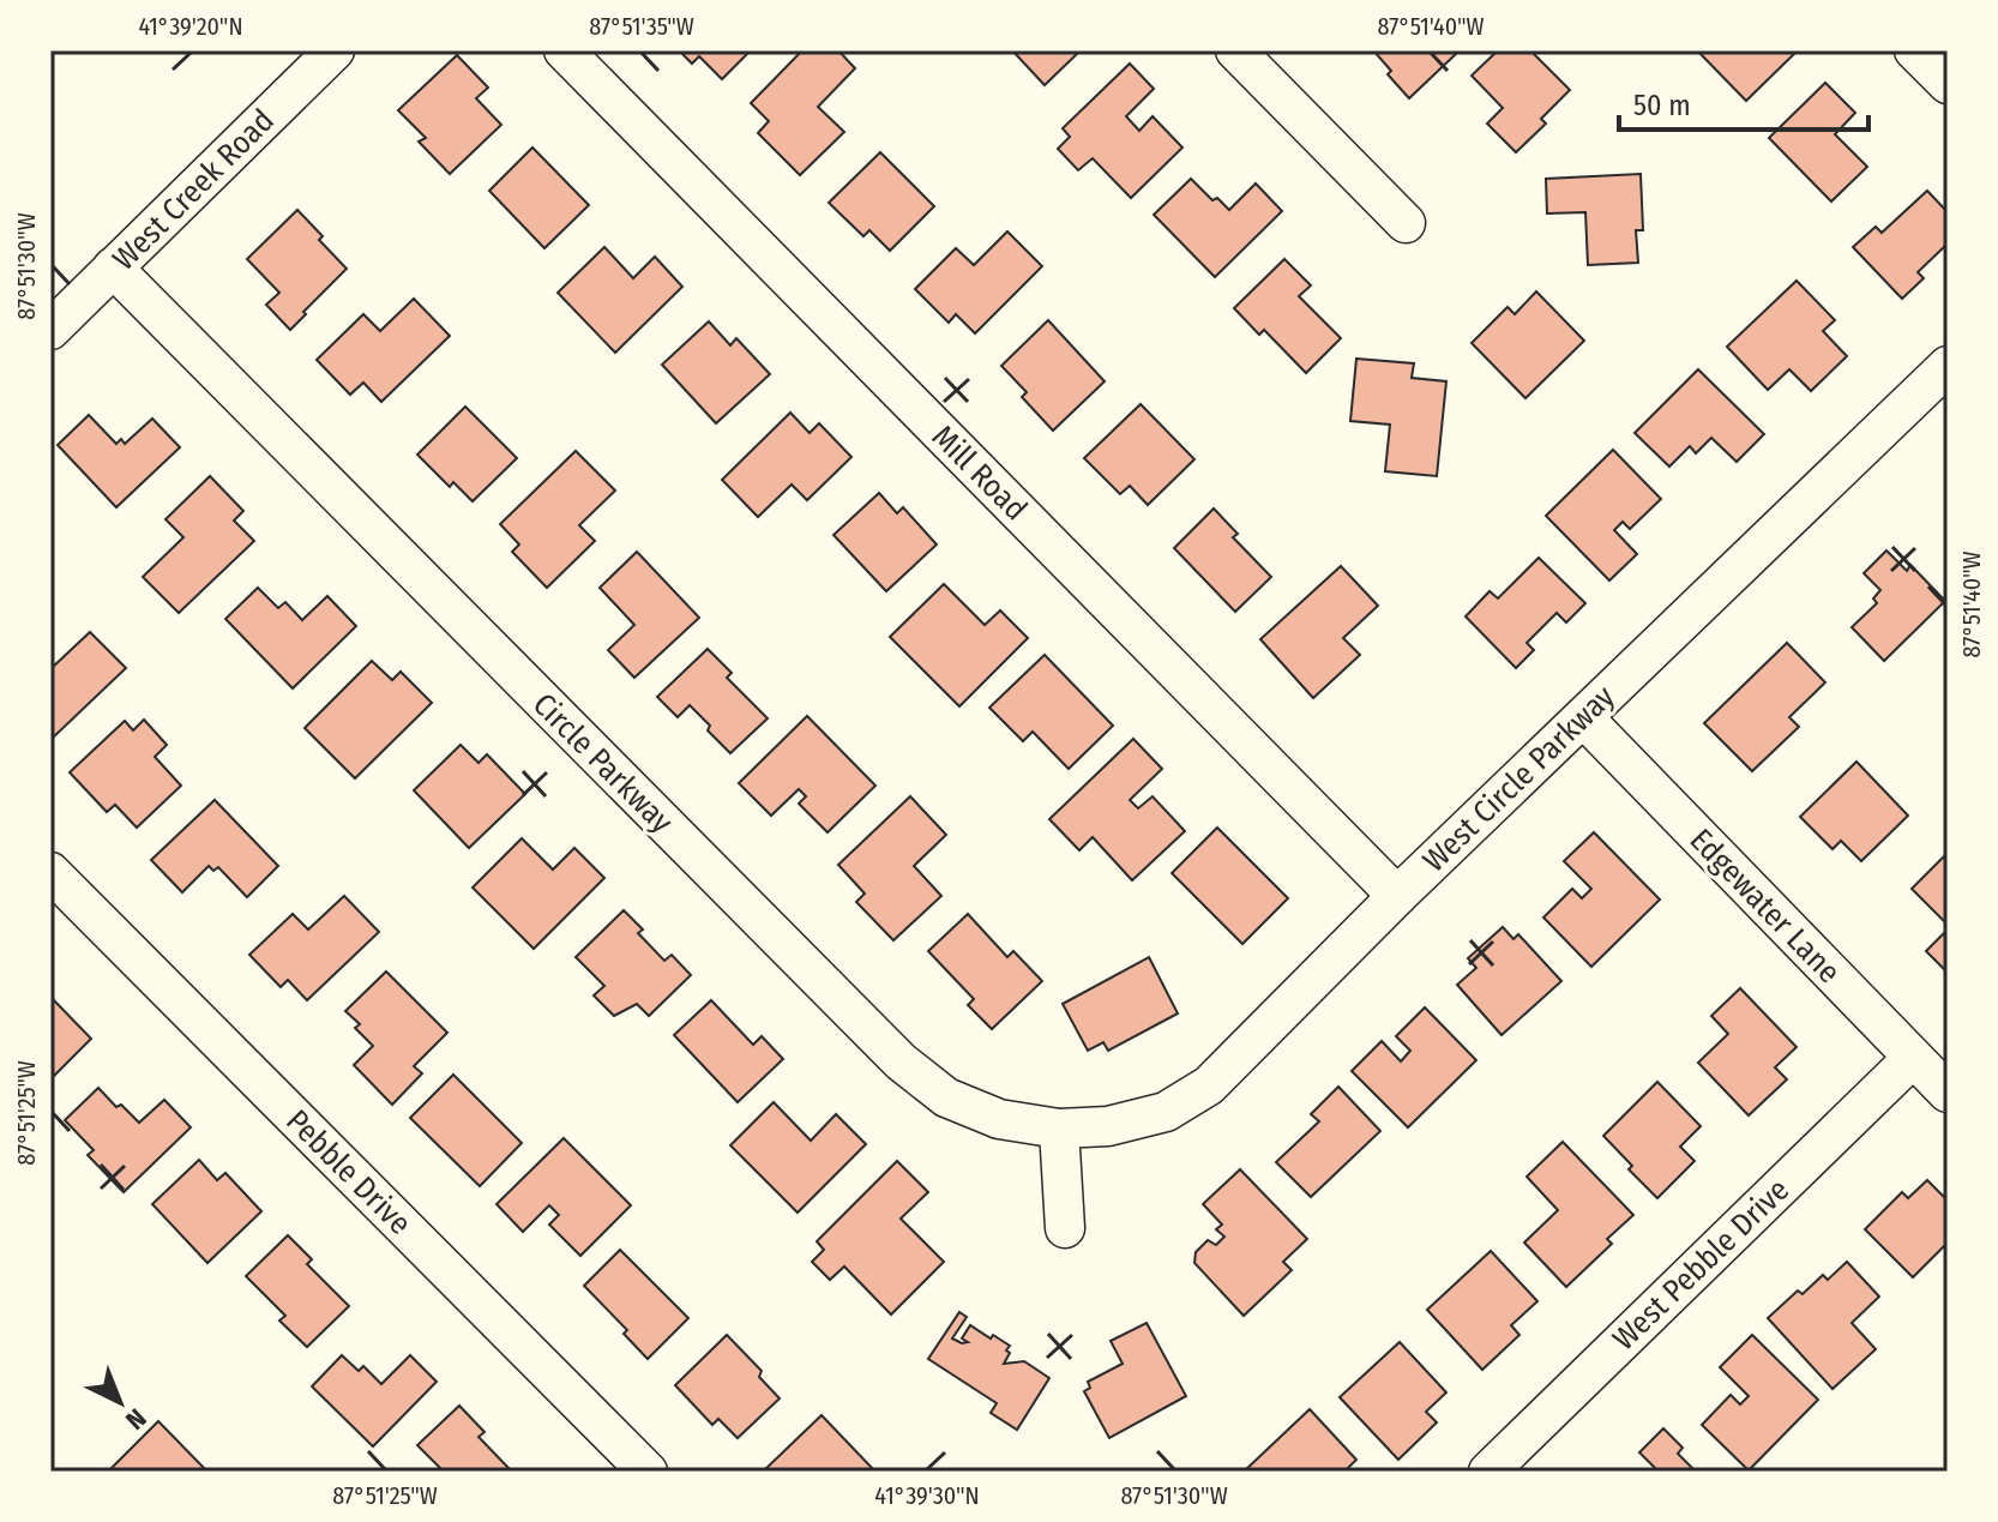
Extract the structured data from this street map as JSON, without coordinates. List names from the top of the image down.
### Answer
{
  "streets": {
    "street": [
      "West Creek Road",
      "Mill Road",
      "Circle Parkway",
      "West Circle Parkway",
      "Edgewater Lane",
      "Pebble Drive",
      "West Pebble Drive"
    ]
  },
  "crossings": [
    ["West Creek Road", "Circle Parkway"],
    ["Mill Road", "West Circle Parkway"],
    ["Circle Parkway", "West Circle Parkway"],
    ["West Circle Parkway", "Edgewater Lane"],
    ["Edgewater Lane", "West Pebble Drive"]
  ],
  "scale_bar": "50 m",
  "north": "bottom right",
  "coordinates": [
    "41°39'20\"N",
    "87°51'35\"W",
    "87°51'40\"W",
    "87°51'30\"W",
    "87°51'25\"W",
    "41°39'30\"N"
  ]
}
